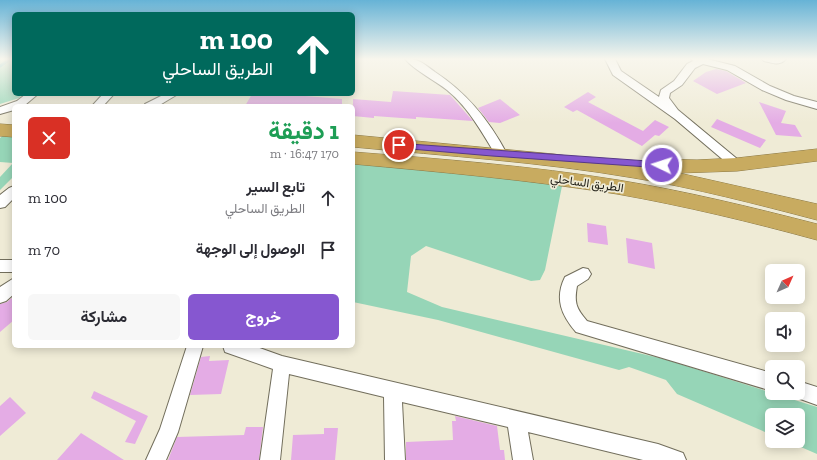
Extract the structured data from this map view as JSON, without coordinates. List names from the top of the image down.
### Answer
{
  "streets": {
    "highway": ["الطريق الساحلي"]
  },
  "north": "top right",
  "page": {
    "turn": ["100 m", "الطريق الساحلي"],
    "heading": ["1 دقيقة", "170 m · 16:47"],
    "list": [
      {
        "name": "تابع السير",
        "note": "الطريق الساحلي",
        "value": "100 m"
      },
      {
        "name": "الوصول إلى الوجهة",
        "value": "70 m"
      }
    ],
    "buttons": ["خروج", "مشاركة"]
  }
}
